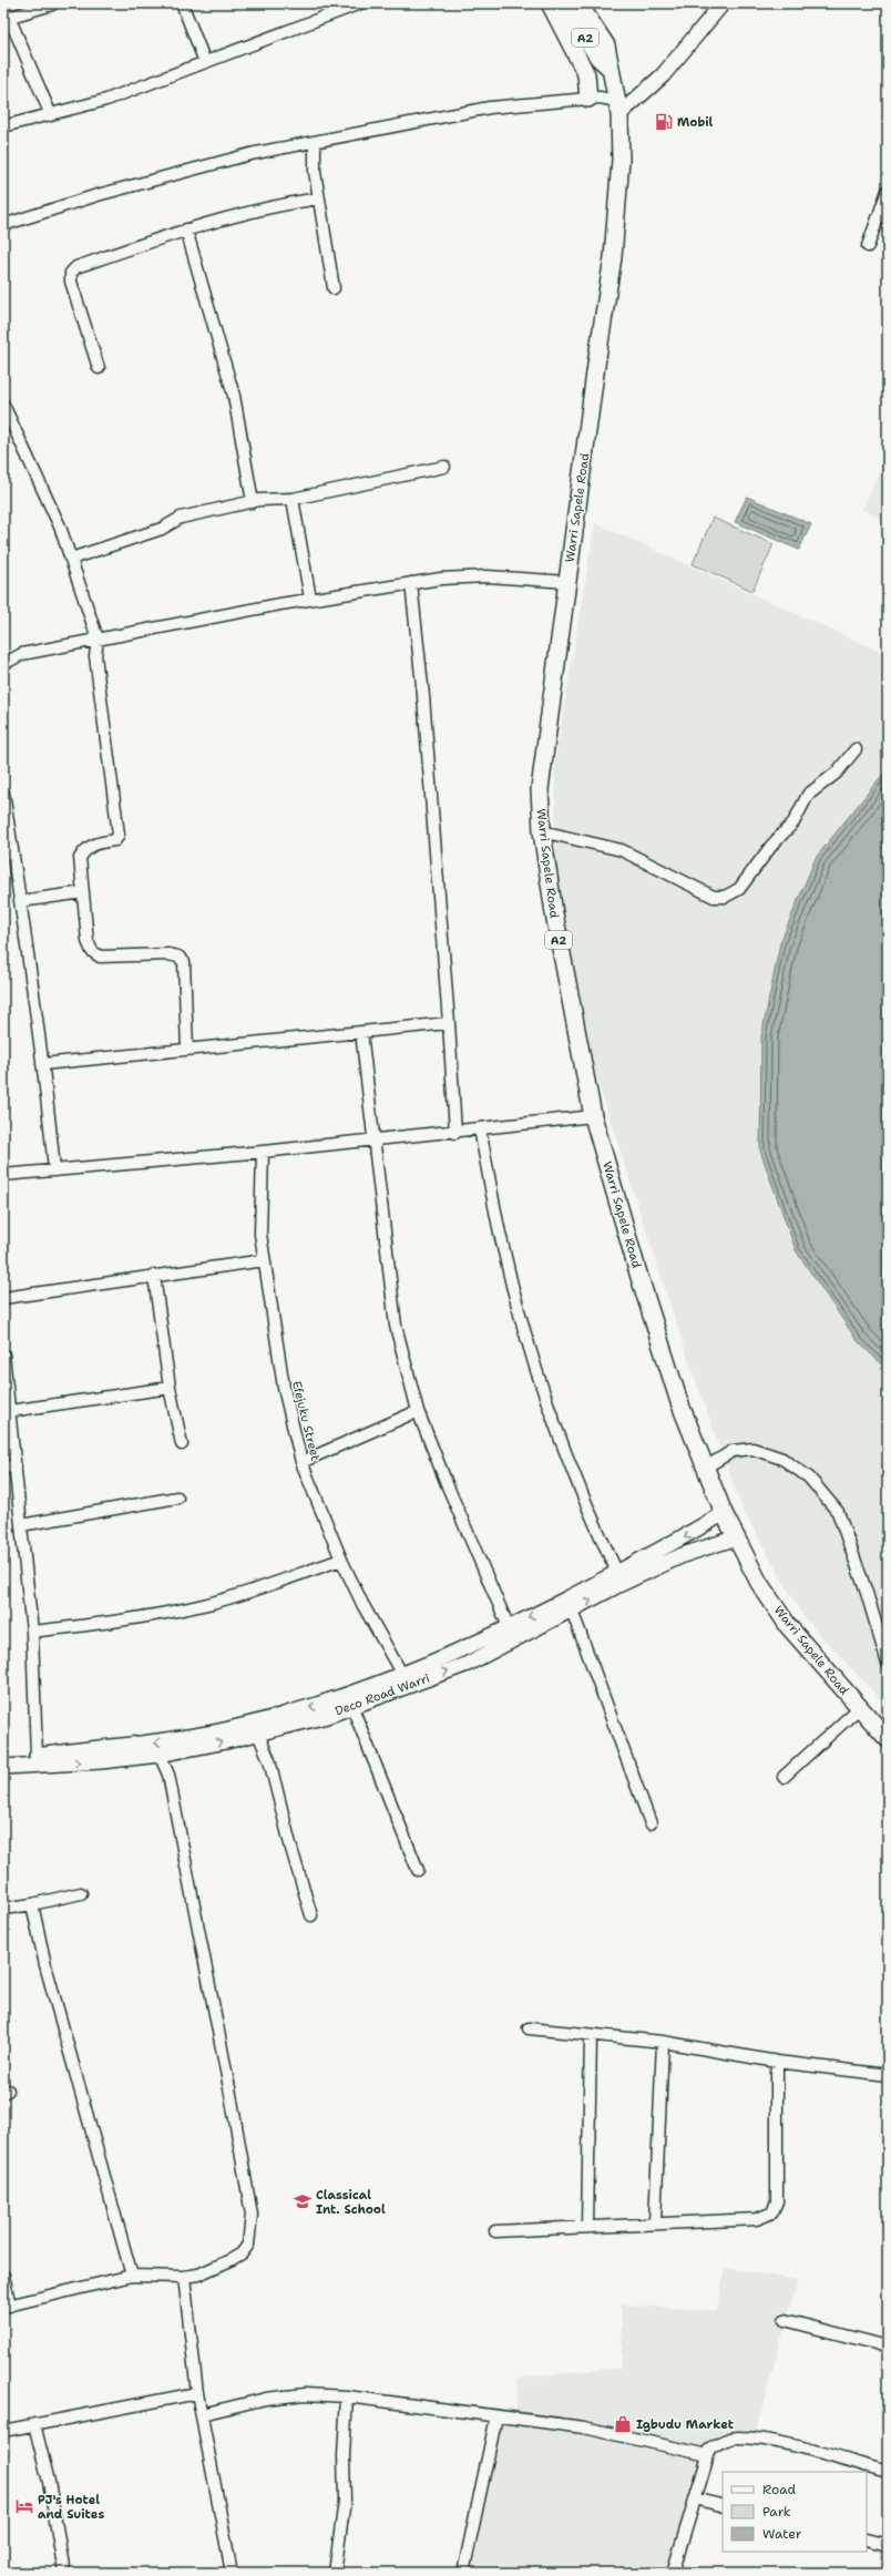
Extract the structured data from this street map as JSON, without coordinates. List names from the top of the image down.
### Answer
{
  "streets": {
    "highway": ["A2", "Warri Sapele Road"],
    "main road": ["Deco Road Warri"],
    "street": ["Efejuku Street"]
  },
  "crossings": [
    ["A2", "Warri Sapele Road"],
    ["Warri Sapele Road", "Deco Road Warri"],
    ["Efejuku Street", "Deco Road Warri"]
  ],
  "places": {
    "fuel station": ["Mobil"],
    "school or university": ["Classical Int. School"],
    "shop": ["Igbudu Market"],
    "hotel": ["PJ's Hotel and Suites"]
  },
  "legend": ["Road", "Park", "Water"]
}
